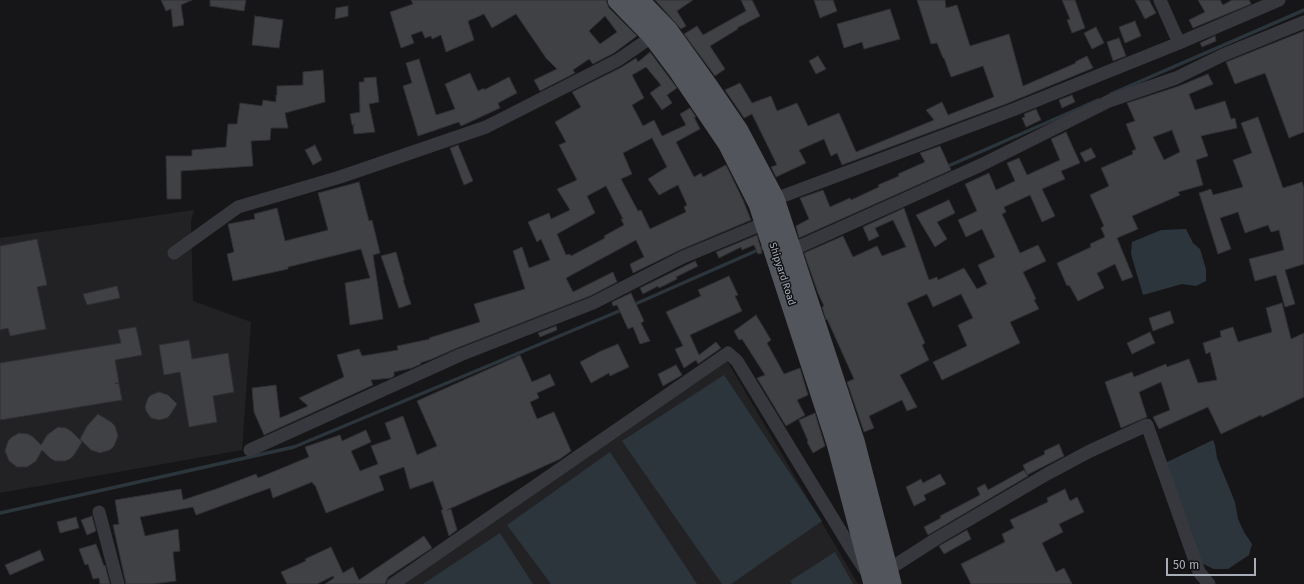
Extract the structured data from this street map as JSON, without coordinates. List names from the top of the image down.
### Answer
{
  "streets": {
    "main road": ["Shipyard Road"]
  },
  "scale_bar": "50 m"
}
